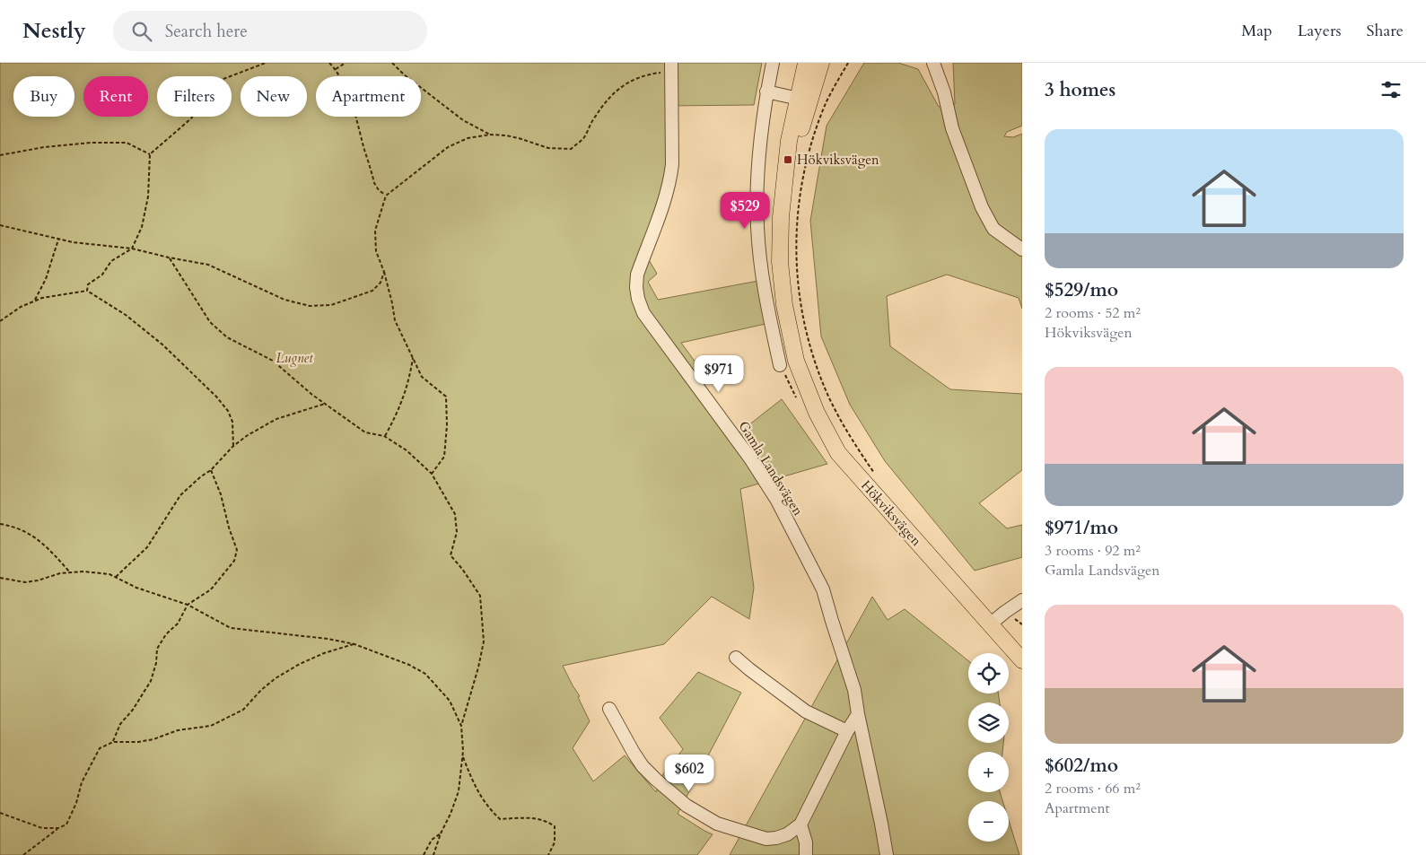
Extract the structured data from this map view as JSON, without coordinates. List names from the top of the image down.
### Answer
{
  "streets": {
    "main road": ["Hökviksvägen"],
    "street": ["Gamla Landsvägen"]
  },
  "parks": ["Lugnet"],
  "places": {
    "transit": ["Hökviksvägen"]
  },
  "page": {
    "header": "Nestly",
    "search": "Search here",
    "nav": ["Map", "Layers", "Share"],
    "heading": "3 homes",
    "chip": [
      "Buy",
      "Rent",
      "Filters",
      "New",
      "Apartment"
    ],
    "list": [
      {
        "name": "$529/mo",
        "note": "2 rooms · 52 m² · Hökviksvägen"
      },
      {
        "name": "$971/mo",
        "note": "3 rooms · 92 m² · Gamla Landsvägen"
      },
      {
        "name": "$602/mo",
        "note": "2 rooms · 66 m² · Apartment"
      }
    ],
    "price": ["$529", "$971", "$602"],
    "map_buttons": ["+", "−"]
  }
}
